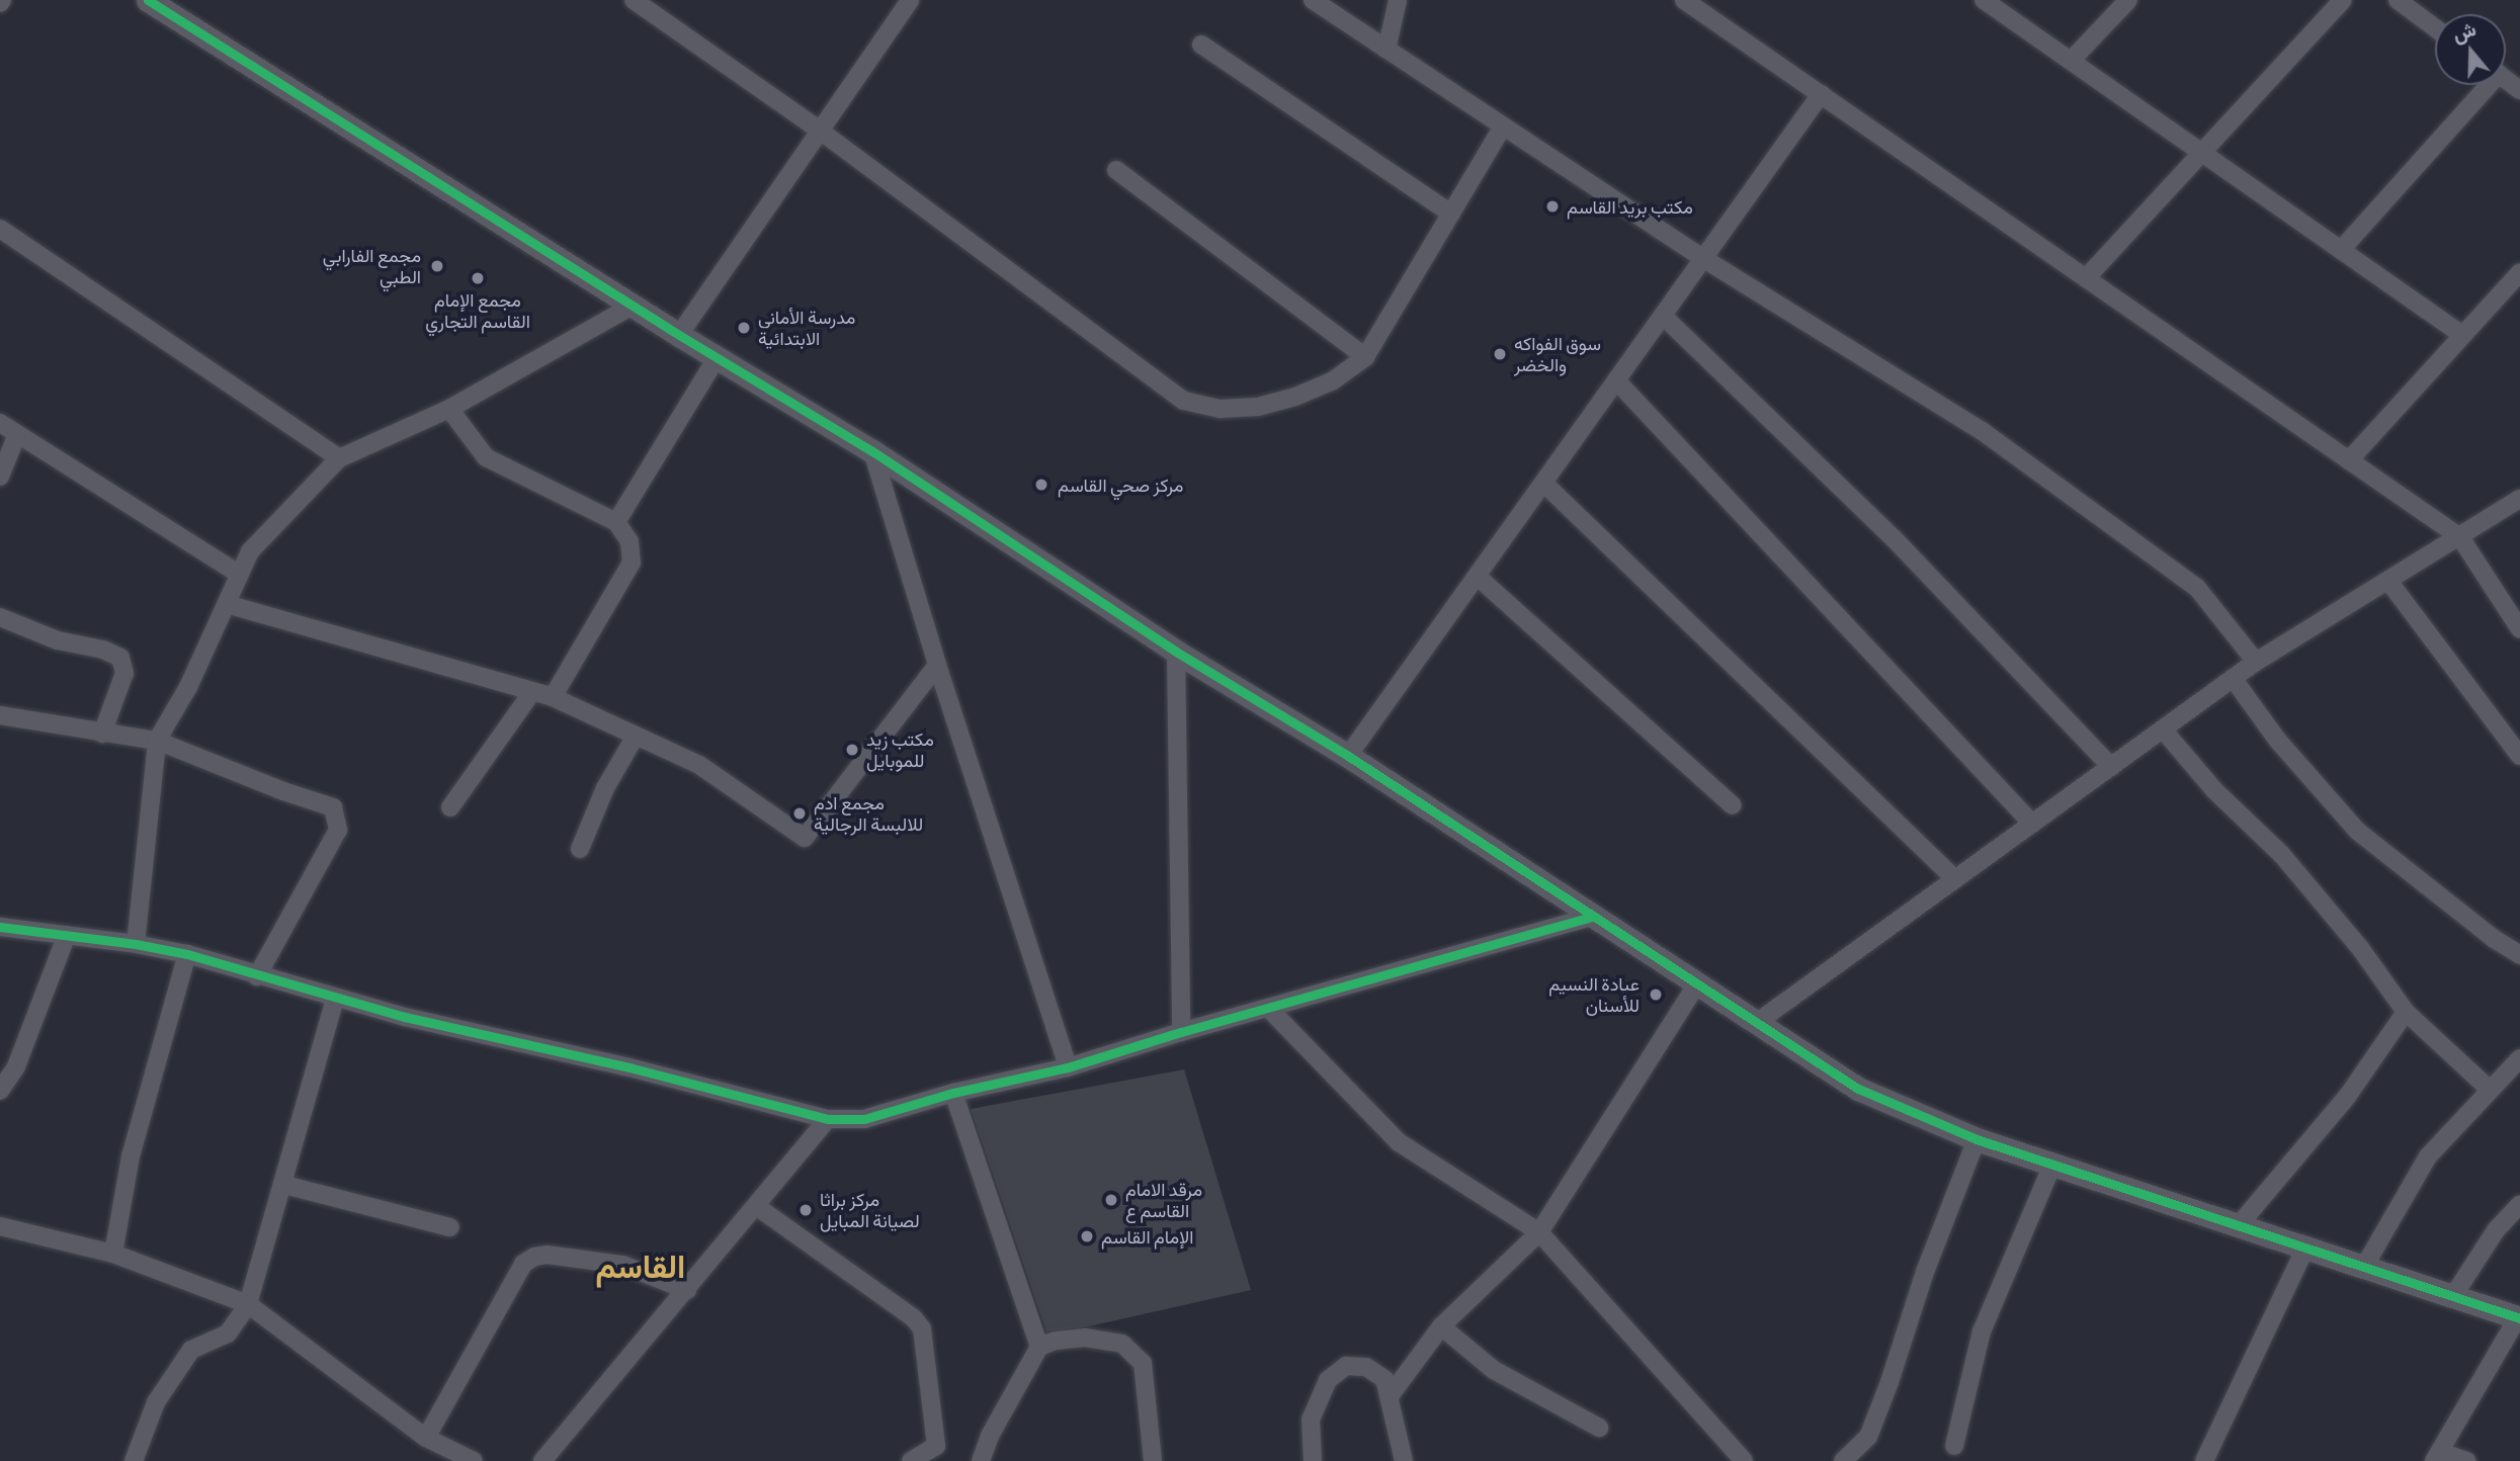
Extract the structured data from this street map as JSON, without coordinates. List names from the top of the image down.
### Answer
{
  "districts": ["القاسم"],
  "places": [
    "مكتب بريد القاسم",
    "مجمع الفارابي الطبي",
    "مجمع الإمام القاسم التجاري",
    "مدرسة الأماني الابتدائية",
    "سوق الفواكه والخضر",
    "مركز صحي القاسم",
    "مكتب زيد للموبايل",
    "مجمع ادم للالبسة الرجالية",
    "عيادة النسيم للأسنان",
    "مرقد الامام القاسم ع",
    "مركز براثا لصيانة المبايل",
    "الإمام القاسم"
  ],
  "north": "top"
}
